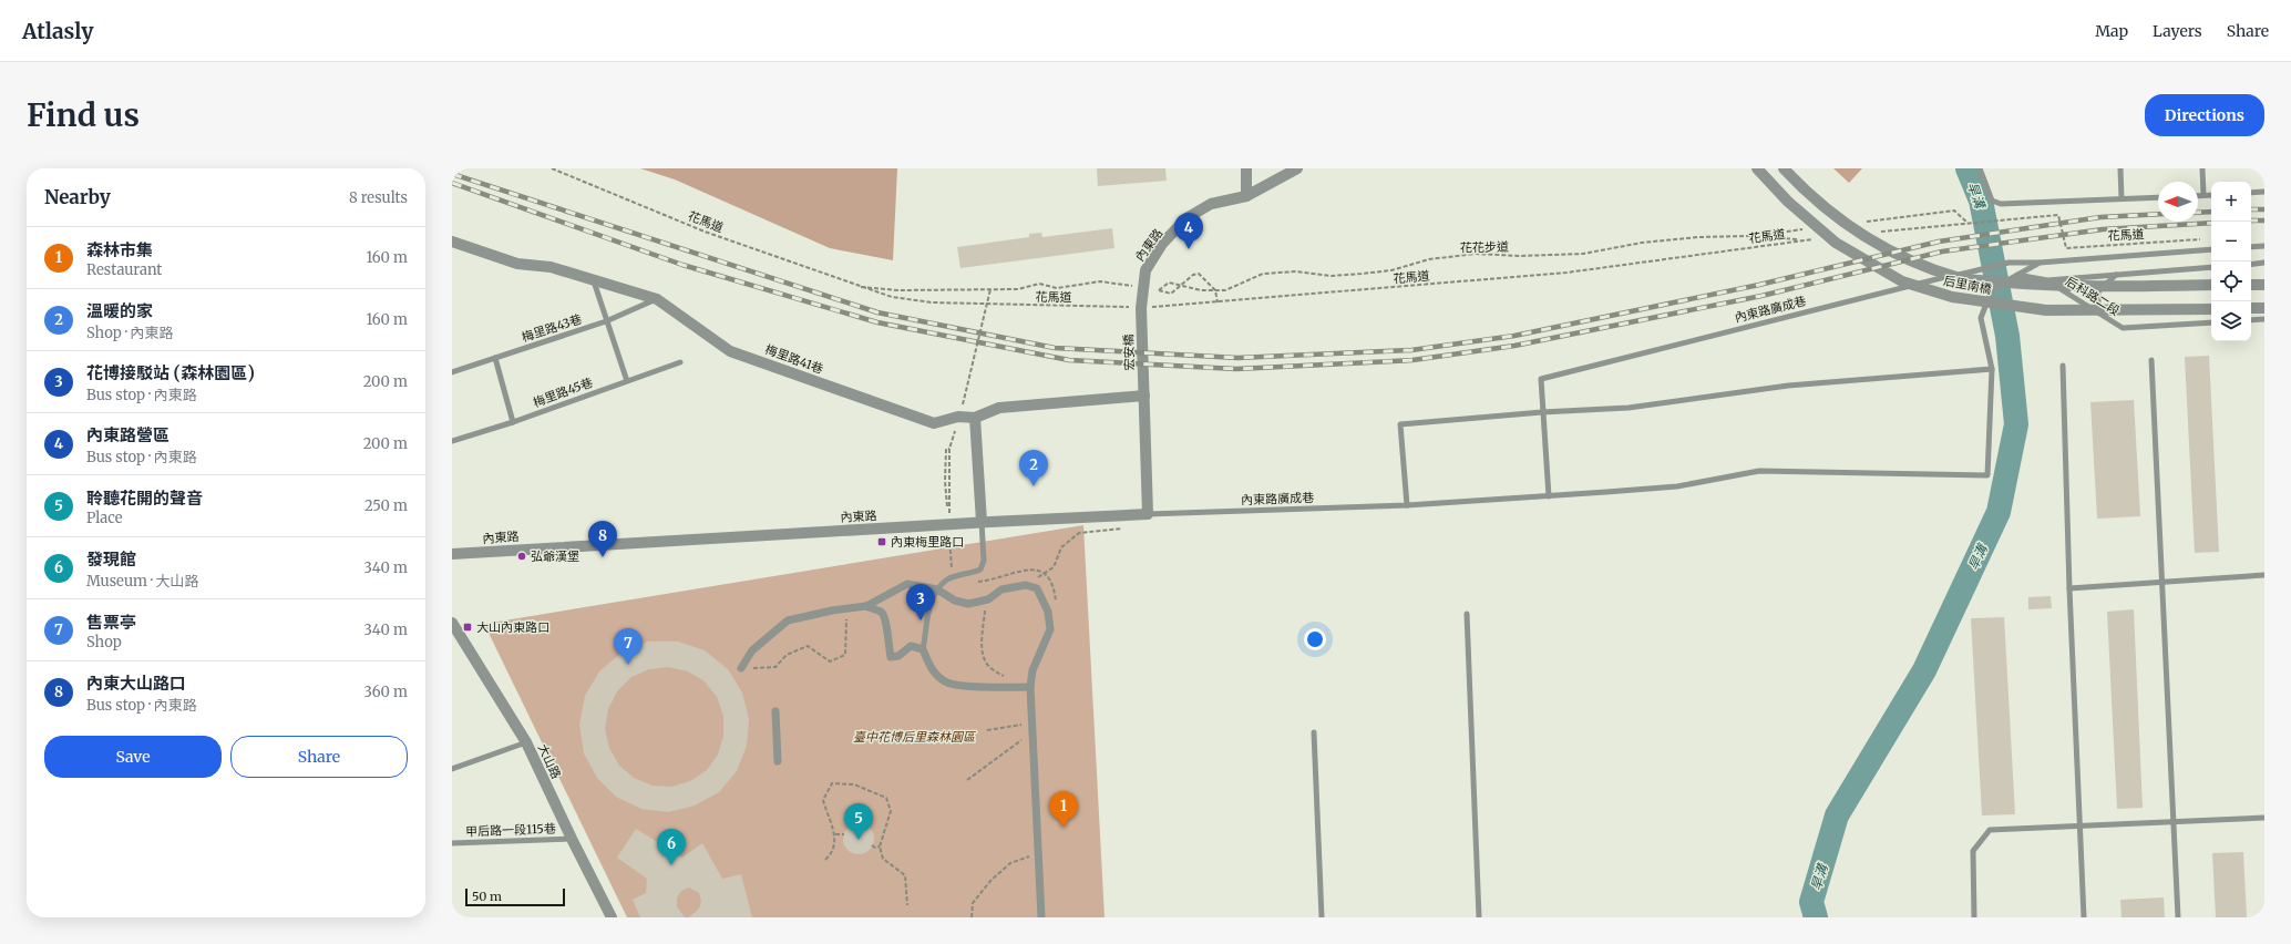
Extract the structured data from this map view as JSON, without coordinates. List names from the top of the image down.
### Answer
{
  "streets": {
    "street": [
      "內東路",
      "后里南橋",
      "宏安橋",
      "梅里路41巷",
      "大山路"
    ],
    "lane": [
      "后科路二段",
      "內東路廣成巷",
      "梅里路43巷",
      "梅里路45巷",
      "甲后路一段115巷"
    ],
    "path": ["花馬道", "花花步道"]
  },
  "crossings": [
    ["花馬道", "內東路"],
    ["花馬道", "花花步道"],
    ["花馬道", "宏安橋"],
    ["內東路", "內東路廣成巷"],
    ["內東路", "宏安橋"],
    ["梅里路43巷", "梅里路41巷"],
    ["宏安橋", "梅里路41巷"],
    ["大山路", "甲后路一段115巷"]
  ],
  "water": ["旱溝"],
  "parks": ["臺中花博后里森林園區"],
  "places": {
    "transit": ["內東梅里路口", "大山內東路口"],
    "other": ["弘爺漢堡"]
  },
  "scale_bar": "50 m",
  "north": "left",
  "page": {
    "header": "Atlasly",
    "nav": ["Map", "Layers", "Share"],
    "buttons": [
      "Directions",
      ["Save", "Share"]
    ],
    "title": "Find us",
    "heading": ["Nearby", "8 results"],
    "map_buttons": ["+", "−"],
    "pins": [
      "4",
      "2",
      "8",
      "3",
      "7",
      "1",
      "5",
      "6"
    ],
    "list": [
      {
        "mark": "1",
        "name": "森林市集",
        "note": "Restaurant",
        "value": "160 m"
      },
      {
        "mark": "2",
        "name": "溫暖的家",
        "note": "Shop · 內東路",
        "value": "160 m"
      },
      {
        "mark": "3",
        "name": "花博接駁站 (森林園區)",
        "note": "Bus stop · 內東路",
        "value": "200 m"
      },
      {
        "mark": "4",
        "name": "內東路營區",
        "note": "Bus stop · 內東路",
        "value": "200 m"
      },
      {
        "mark": "5",
        "name": "聆聽花開的聲音",
        "note": "Place",
        "value": "250 m"
      },
      {
        "mark": "6",
        "name": "發現館",
        "note": "Museum · 大山路",
        "value": "340 m"
      },
      {
        "mark": "7",
        "name": "售票亭",
        "note": "Shop",
        "value": "340 m"
      },
      {
        "mark": "8",
        "name": "內東大山路口",
        "note": "Bus stop · 內東路",
        "value": "360 m"
      }
    ],
    "scale": "50 m"
  }
}
